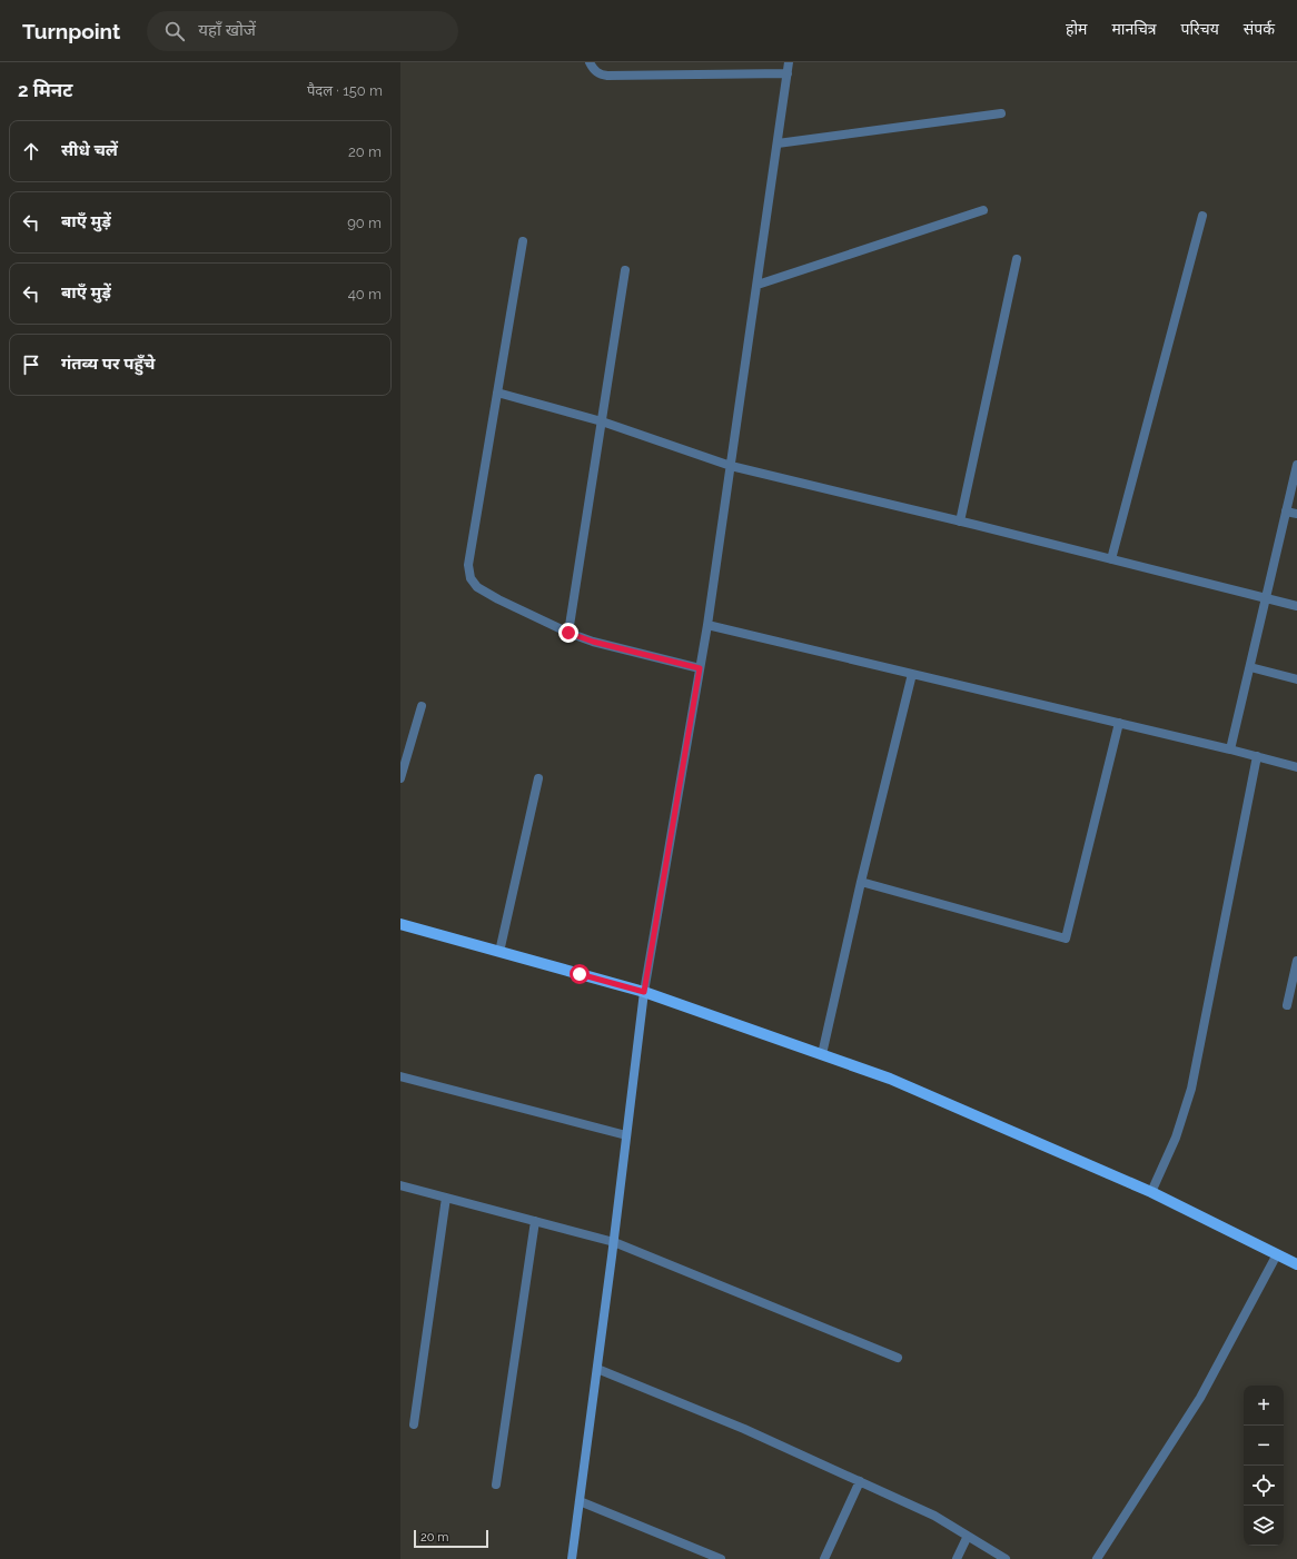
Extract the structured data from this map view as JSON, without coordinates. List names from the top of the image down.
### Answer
{
  "scale_bar": "20 m",
  "page": {
    "header": "Turnpoint",
    "search": "यहाँ खोजें",
    "nav": [
      "होम",
      "मानचित्र",
      "परिचय",
      "संपर्क"
    ],
    "heading": ["2 मिनट", "पैदल · 150 m"],
    "list": [
      ["सीधे चलें", "20 m"],
      ["बाएँ मुड़ें", "90 m"],
      ["बाएँ मुड़ें", "40 m"],
      "गंतव्य पर पहुँचे"
    ],
    "map_buttons": ["+", "−"],
    "scale": "20 m"
  }
}
